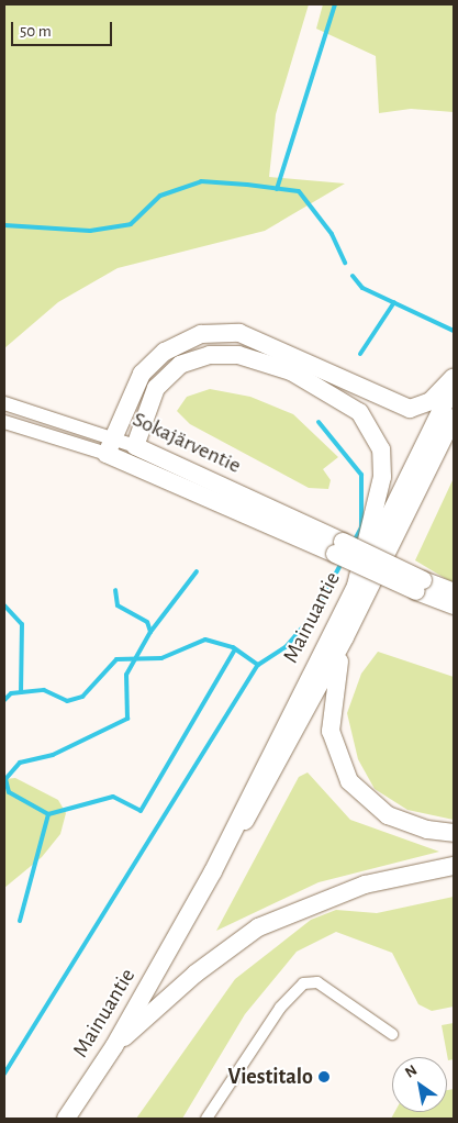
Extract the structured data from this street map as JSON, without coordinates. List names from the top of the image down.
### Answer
{
  "streets": {
    "main road": ["Sokajärventie", "Mainuantie"]
  },
  "places": ["Viestitalo"],
  "scale_bar": "50 m",
  "north": "top left"
}
